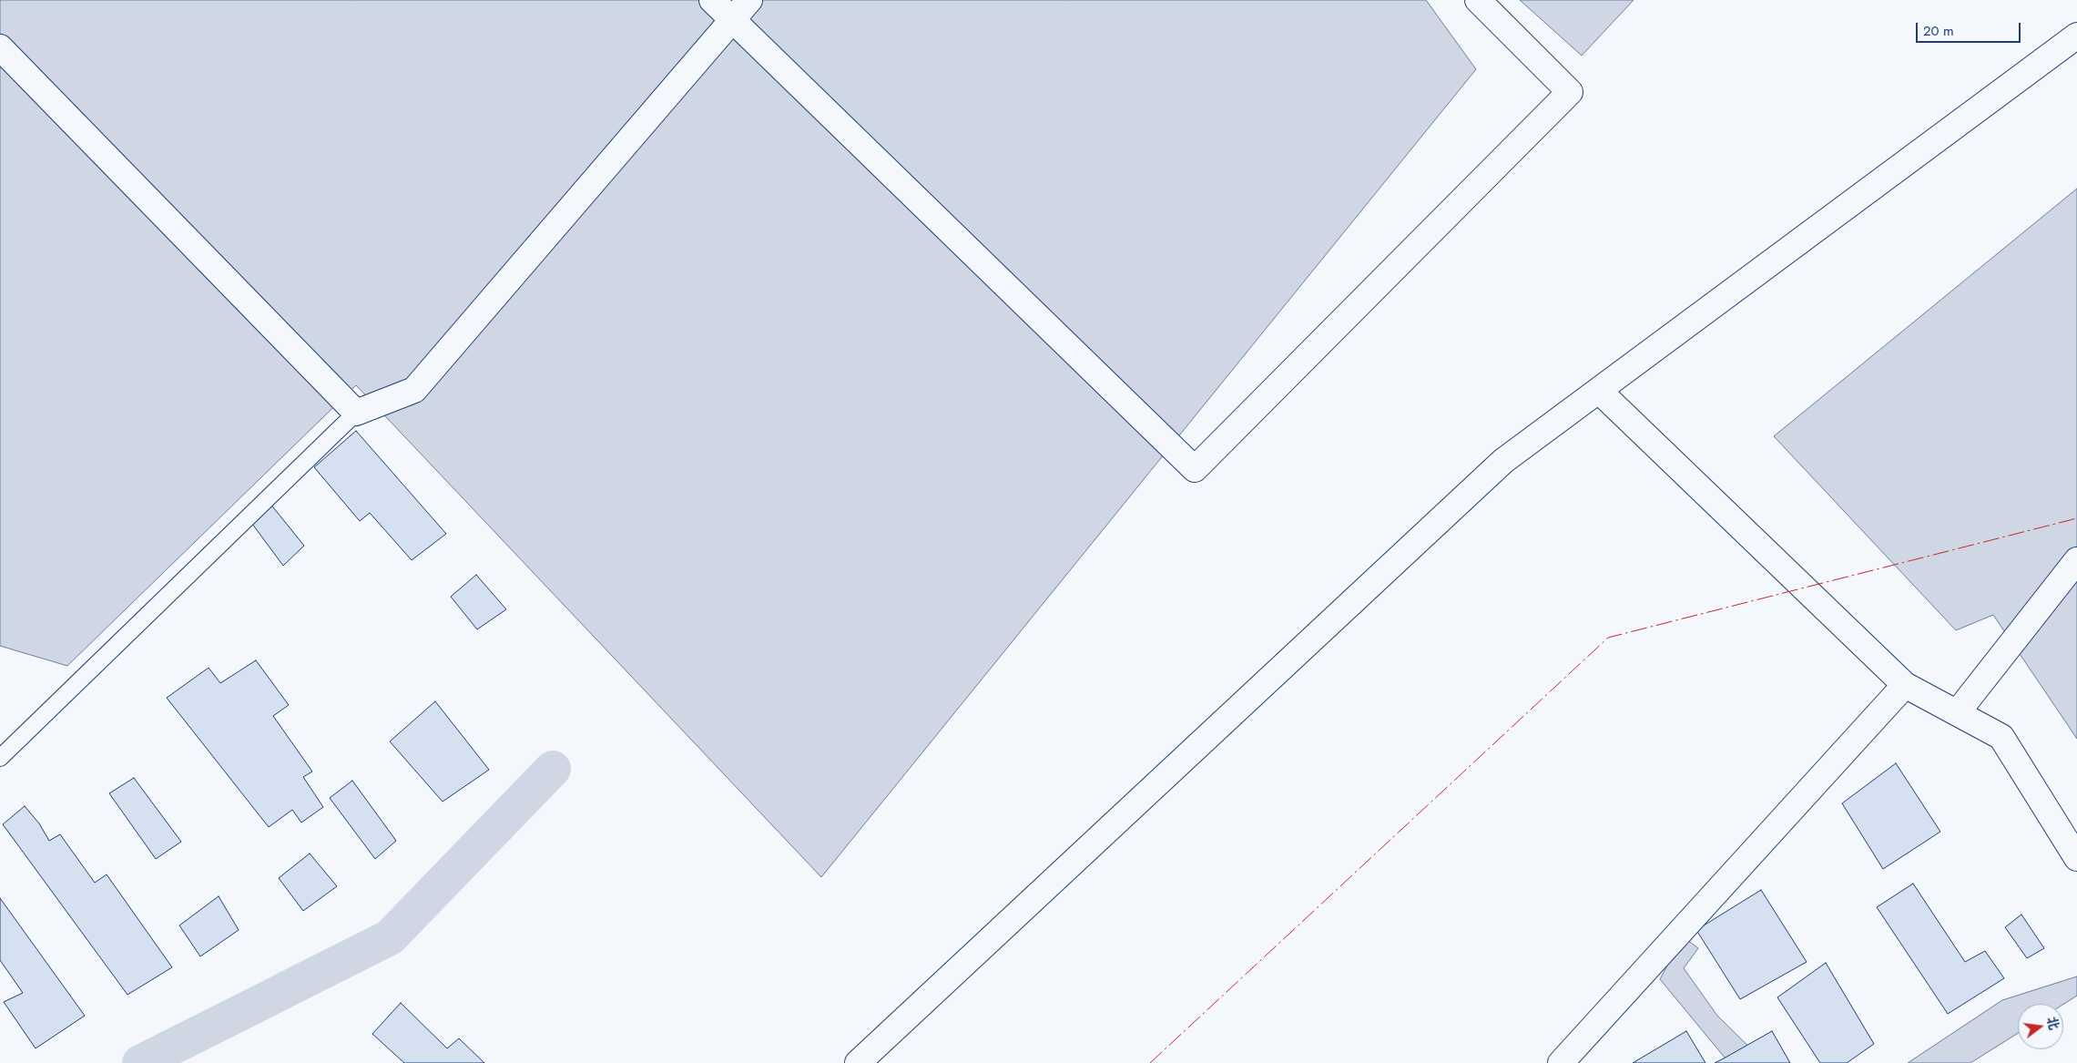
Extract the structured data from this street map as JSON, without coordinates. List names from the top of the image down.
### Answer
{
  "scale_bar": "20 m",
  "north": "right"
}
